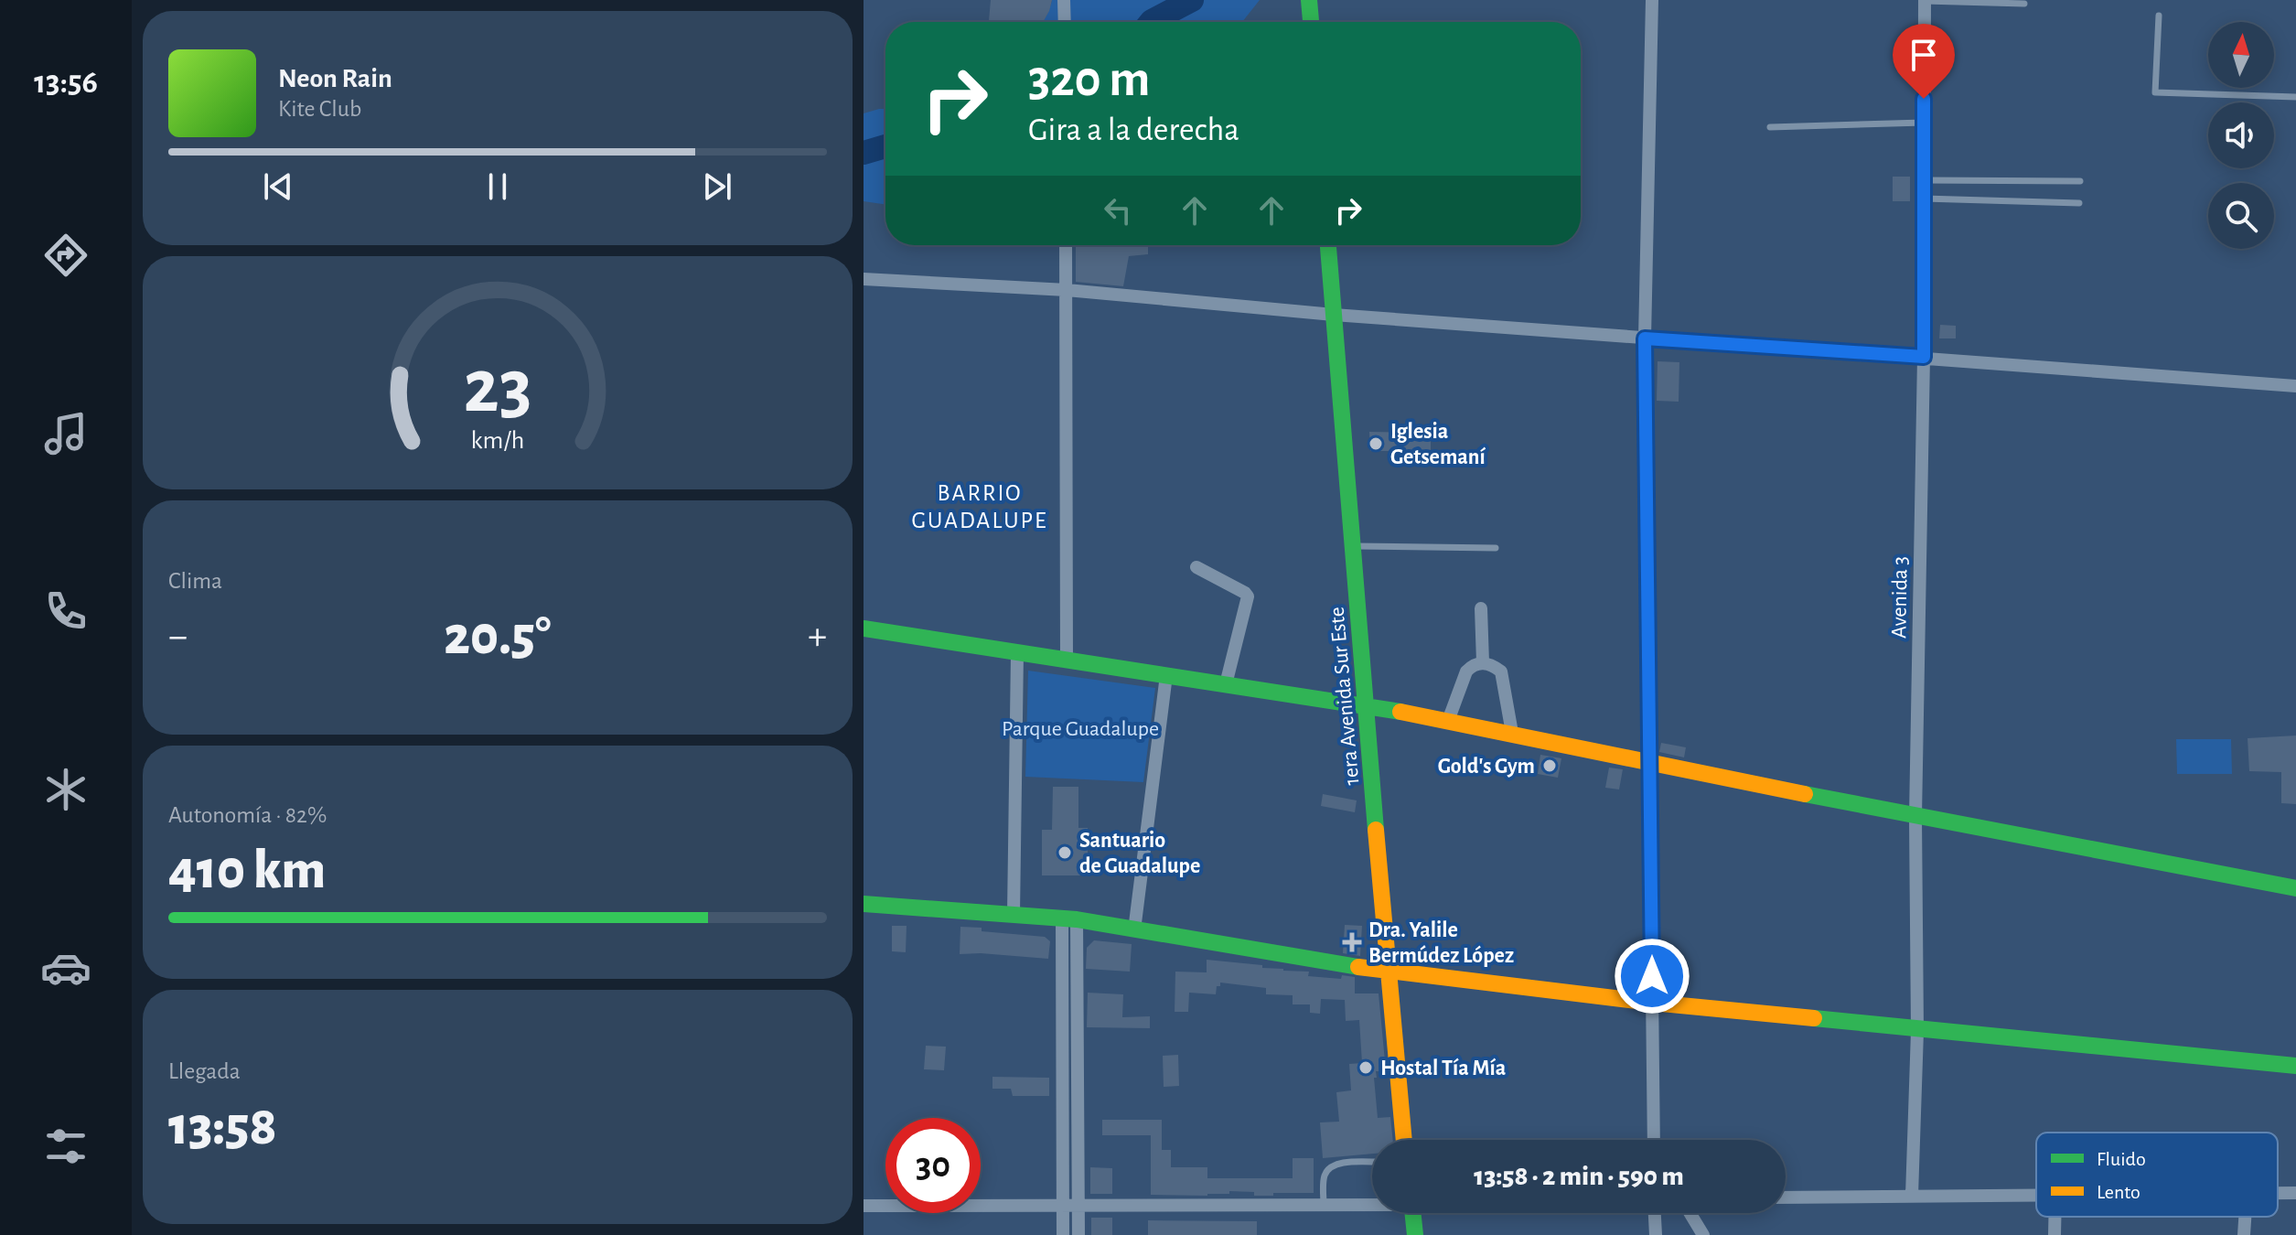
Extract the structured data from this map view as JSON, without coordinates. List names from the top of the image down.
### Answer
{
  "streets": {
    "street": ["Avenida 3", "1era Avenida Sur Este"]
  },
  "districts": ["BARRIO GUADALUPE"],
  "parks": ["Parque Guadalupe"],
  "places": {
    "other": [
      "Iglesia Getsemaní",
      "Gold's Gym",
      "Santuario de Guadalupe",
      "Hostal Tía Mía"
    ],
    "health": ["Dra. Yalile Bermúdez López"]
  },
  "legend": ["Fluido", "Lento"],
  "north": "top",
  "page": {
    "tabs": "13:56",
    "turn": ["320 m", "Gira a la derecha"],
    "song": ["Neon Rain", "Kite Club"],
    "tile": [
      "Clima",
      ["Autonomía · 82%", "410 km"],
      ["Llegada", "13:58"]
    ],
    "heat": ["−", "20.5°", "+"],
    "limit": "30",
    "trip": "13:58 · 2 min · 590 m",
    "gauge": ["23", "km/h"]
  }
}
